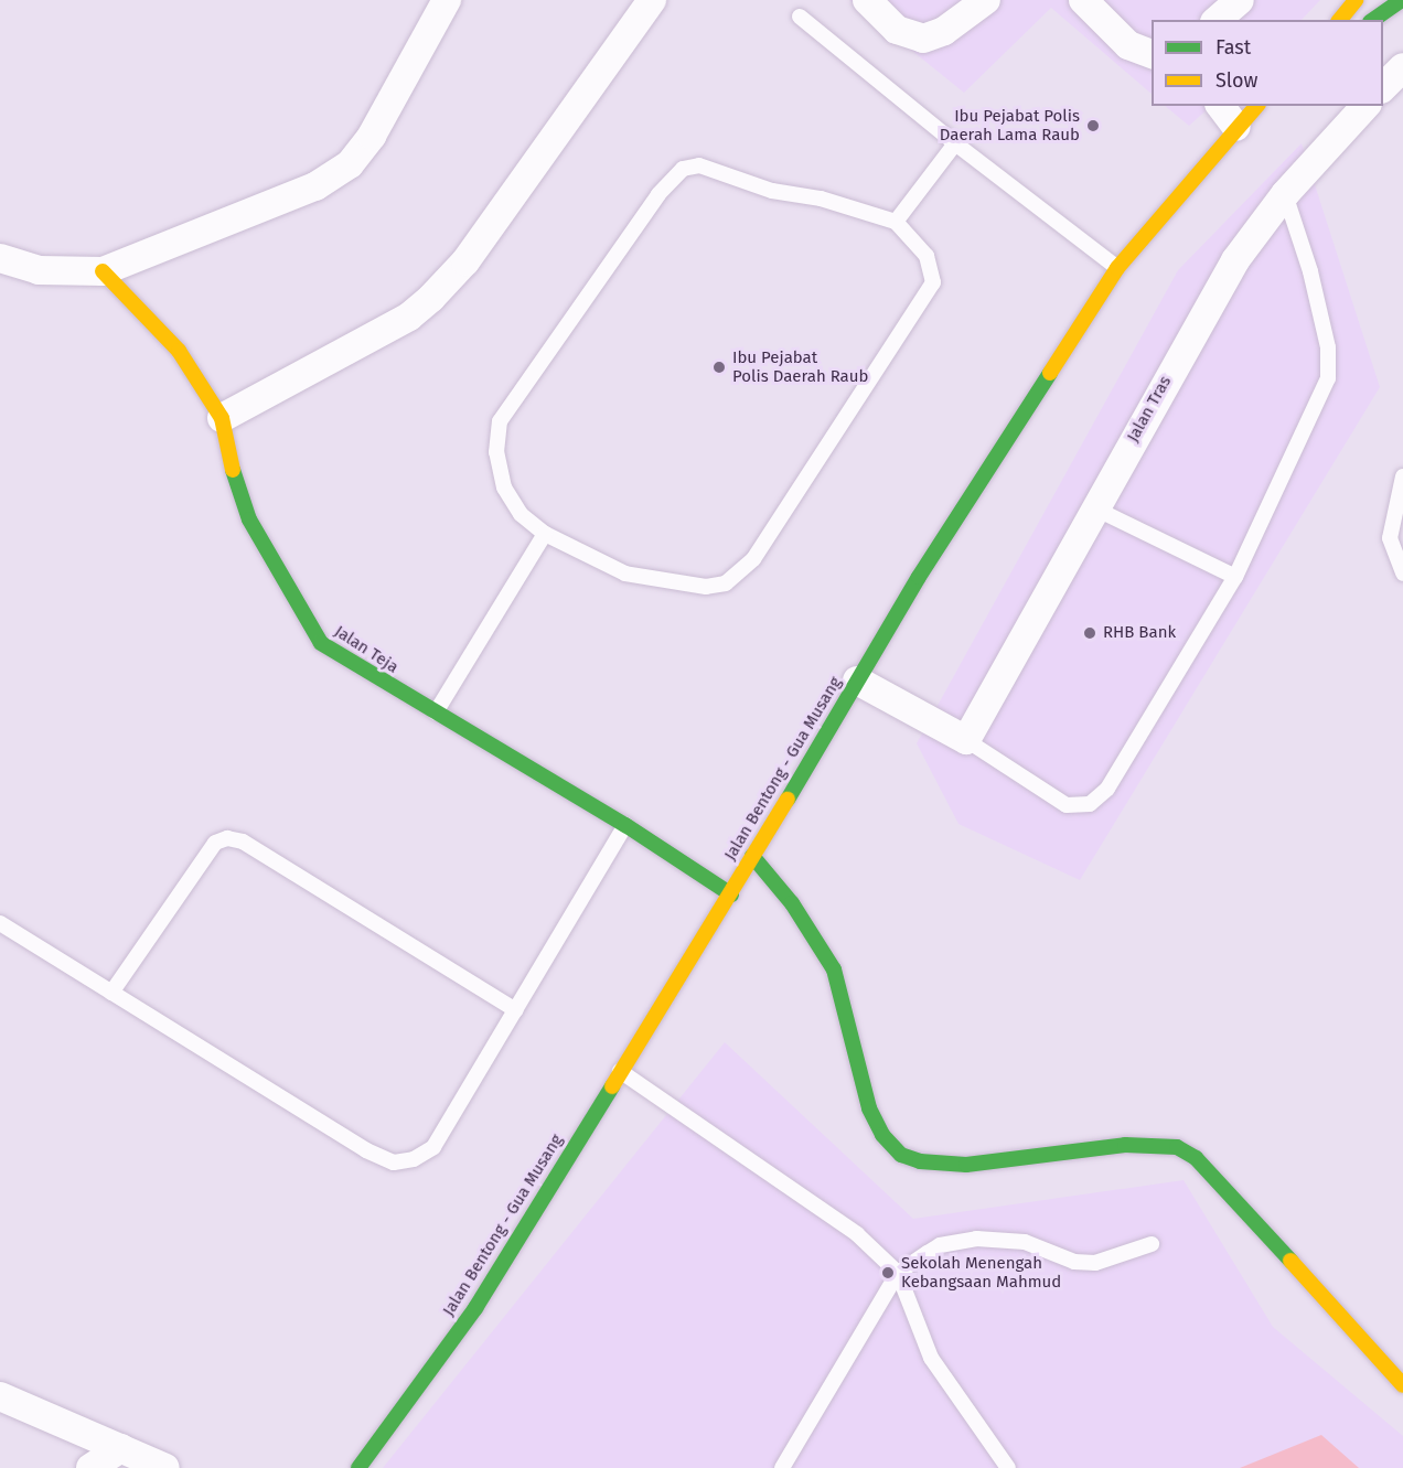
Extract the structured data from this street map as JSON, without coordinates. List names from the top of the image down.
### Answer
{
  "streets": {
    "street": ["Jalan Tras", "Jalan Teja", "Jalan Bentong - Gua Musang"]
  },
  "crossings": [
    ["Jalan Teja", "Jalan Bentong - Gua Musang"]
  ],
  "places": [
    "Ibu Pejabat Polis Daerah Lama Raub",
    "Ibu Pejabat Polis Daerah Raub",
    "RHB Bank",
    "Sekolah Menengah Kebangsaan Mahmud"
  ],
  "legend": ["Fast", "Slow"]
}
